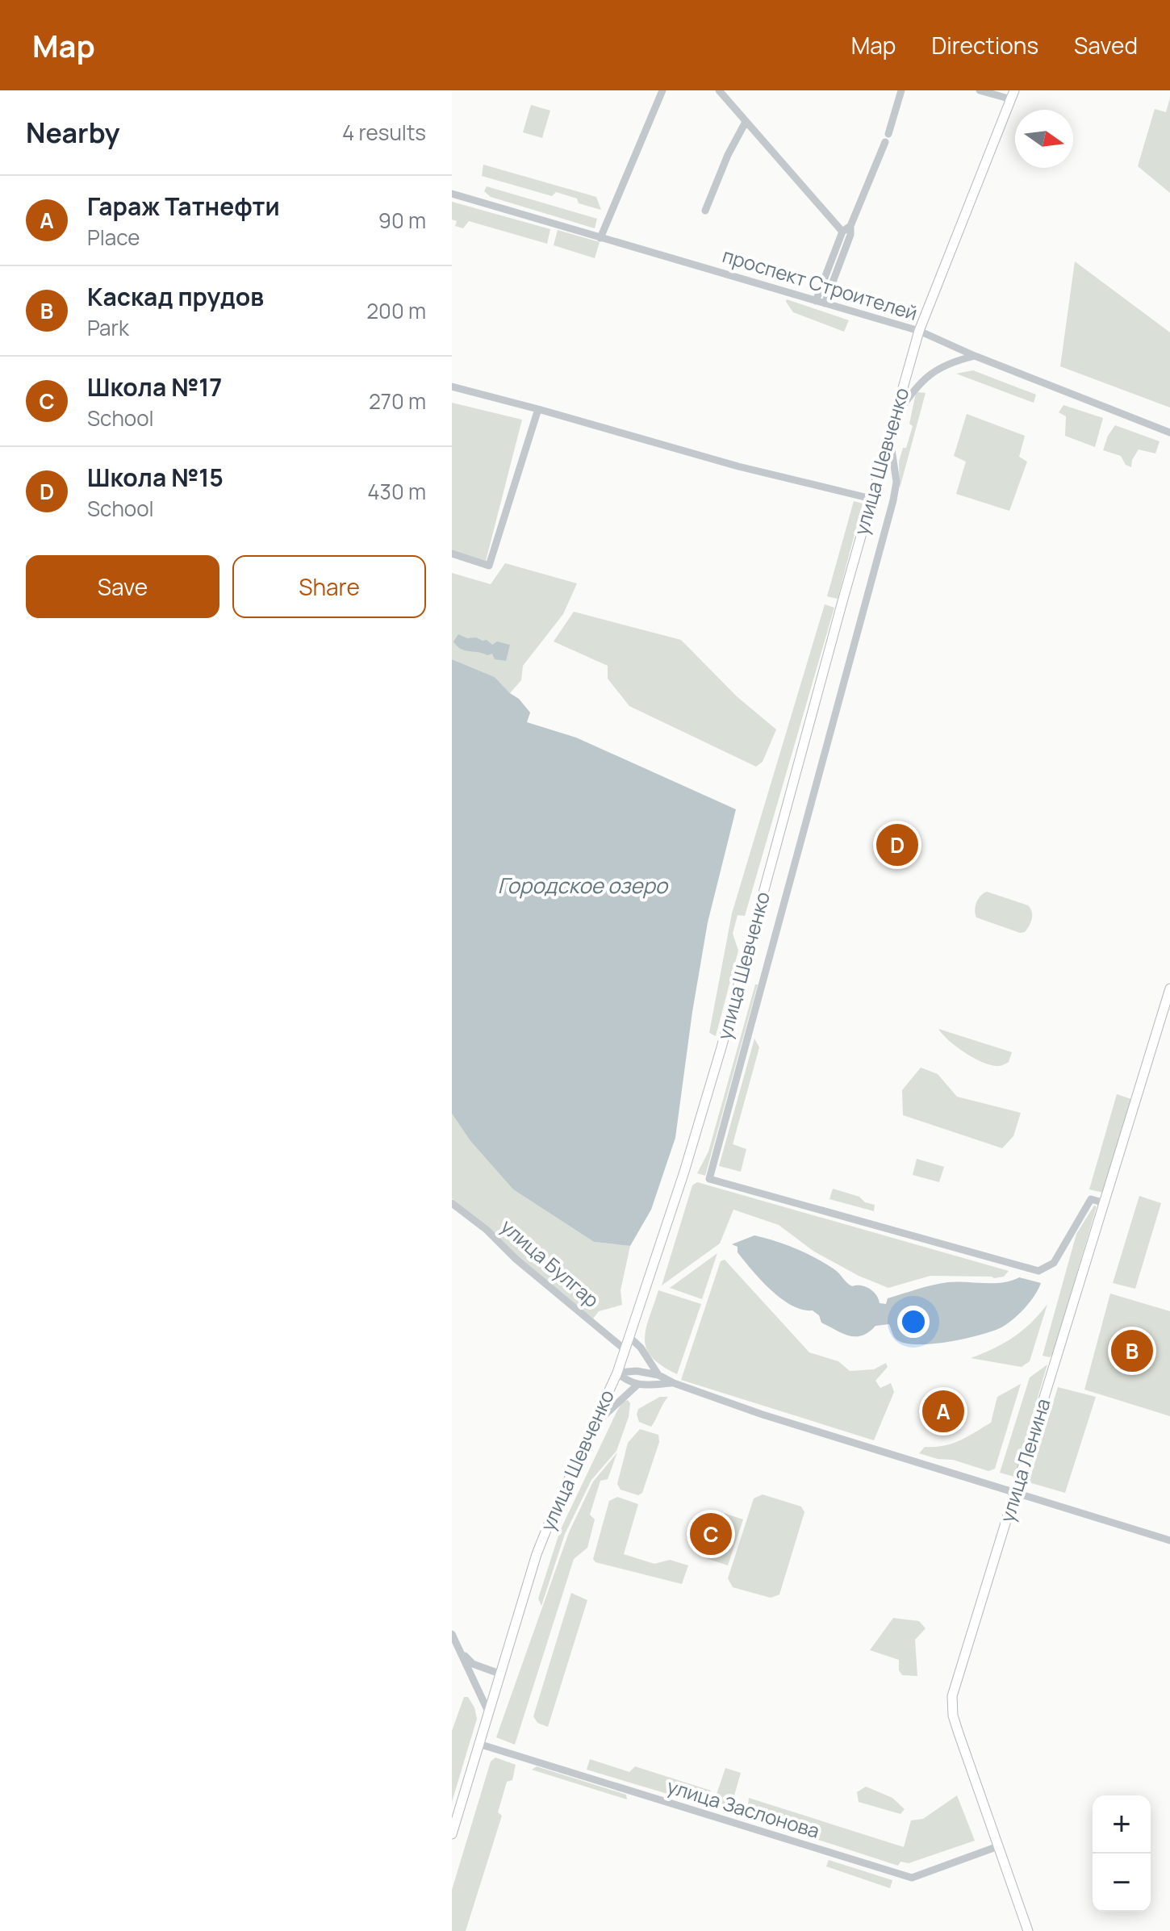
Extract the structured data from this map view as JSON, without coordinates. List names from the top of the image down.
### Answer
{
  "streets": {
    "main road": ["улица Шевченко", "улица Ленина"],
    "street": ["проспект Строителей", "улица Булгар", "улица Заслонова"]
  },
  "crossings": [
    ["проспект Строителей", "улица Шевченко"],
    ["улица Шевченко", "улица Булгар"],
    ["улица Шевченко", "улица Заслонова"],
    ["улица Ленина", "улица Заслонова"]
  ],
  "water": ["Городское озеро"],
  "north": "right",
  "page": {
    "header": "Map",
    "nav": ["Map", "Directions", "Saved"],
    "heading": ["Nearby", "4 results"],
    "list": [
      {
        "mark": "A",
        "name": "Гараж Татнефти",
        "note": "Place",
        "value": "90 m"
      },
      {
        "mark": "B",
        "name": "Каскад прудов",
        "note": "Park",
        "value": "200 m"
      },
      {
        "mark": "C",
        "name": "Школа №17",
        "note": "School",
        "value": "270 m"
      },
      {
        "mark": "D",
        "name": "Школа №15",
        "note": "School",
        "value": "430 m"
      }
    ],
    "buttons": ["Save", "Share"],
    "pins": [
      "D",
      "B",
      "A",
      "C"
    ],
    "map_buttons": ["+", "−"]
  }
}
